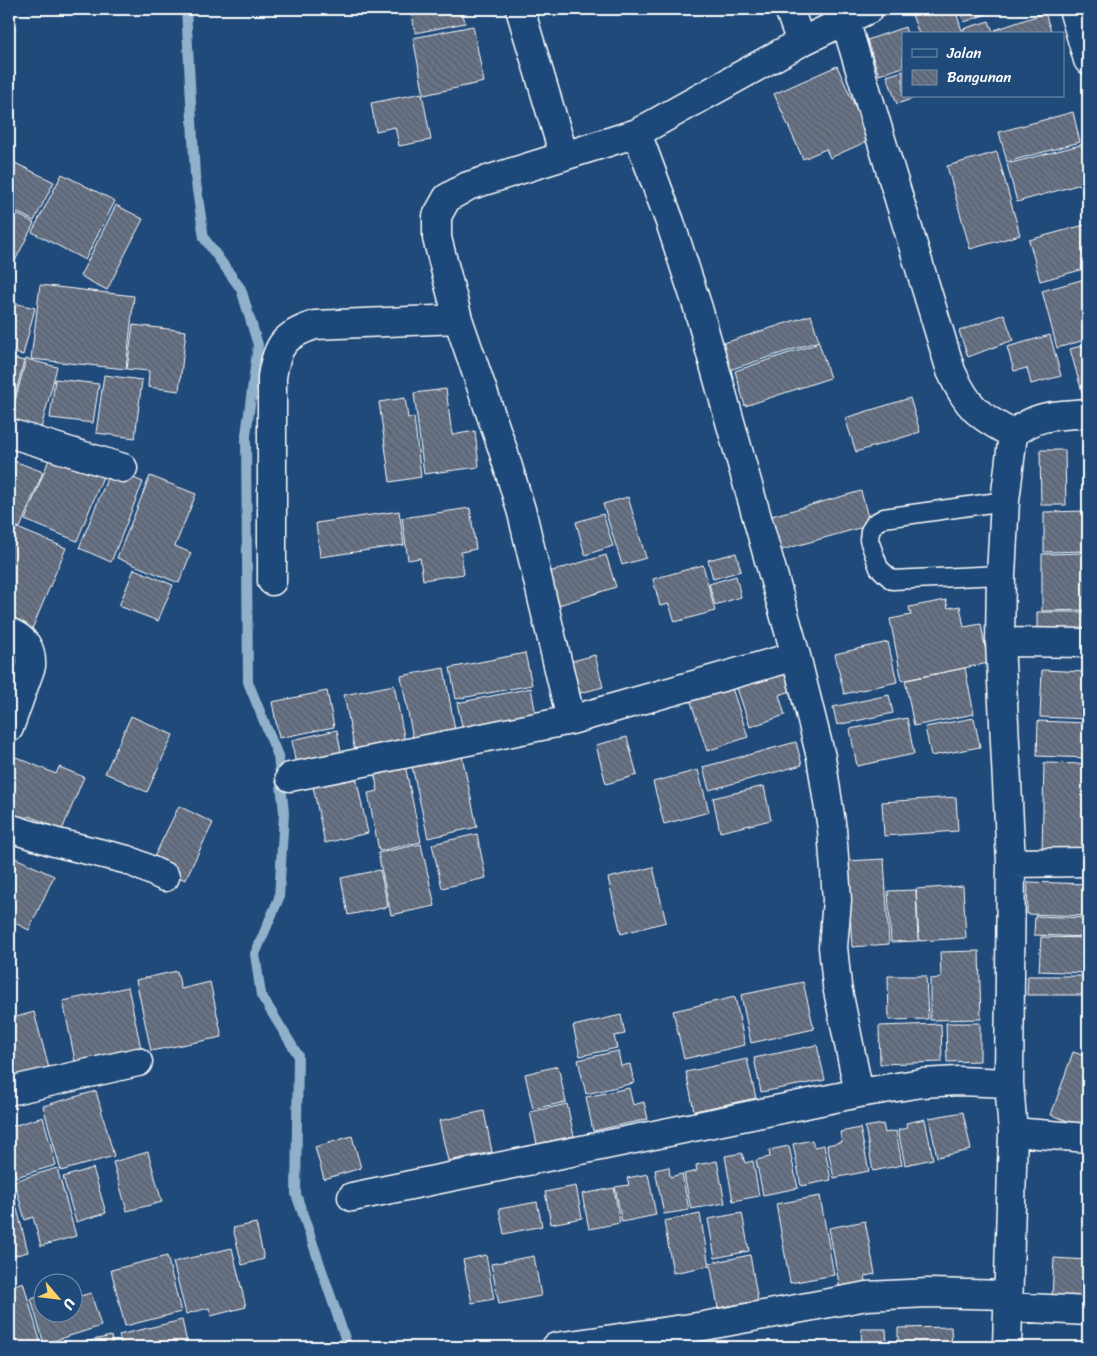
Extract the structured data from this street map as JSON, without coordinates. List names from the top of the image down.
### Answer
{
  "legend": ["Jalan", "Bangunan"],
  "north": "bottom right"
}
